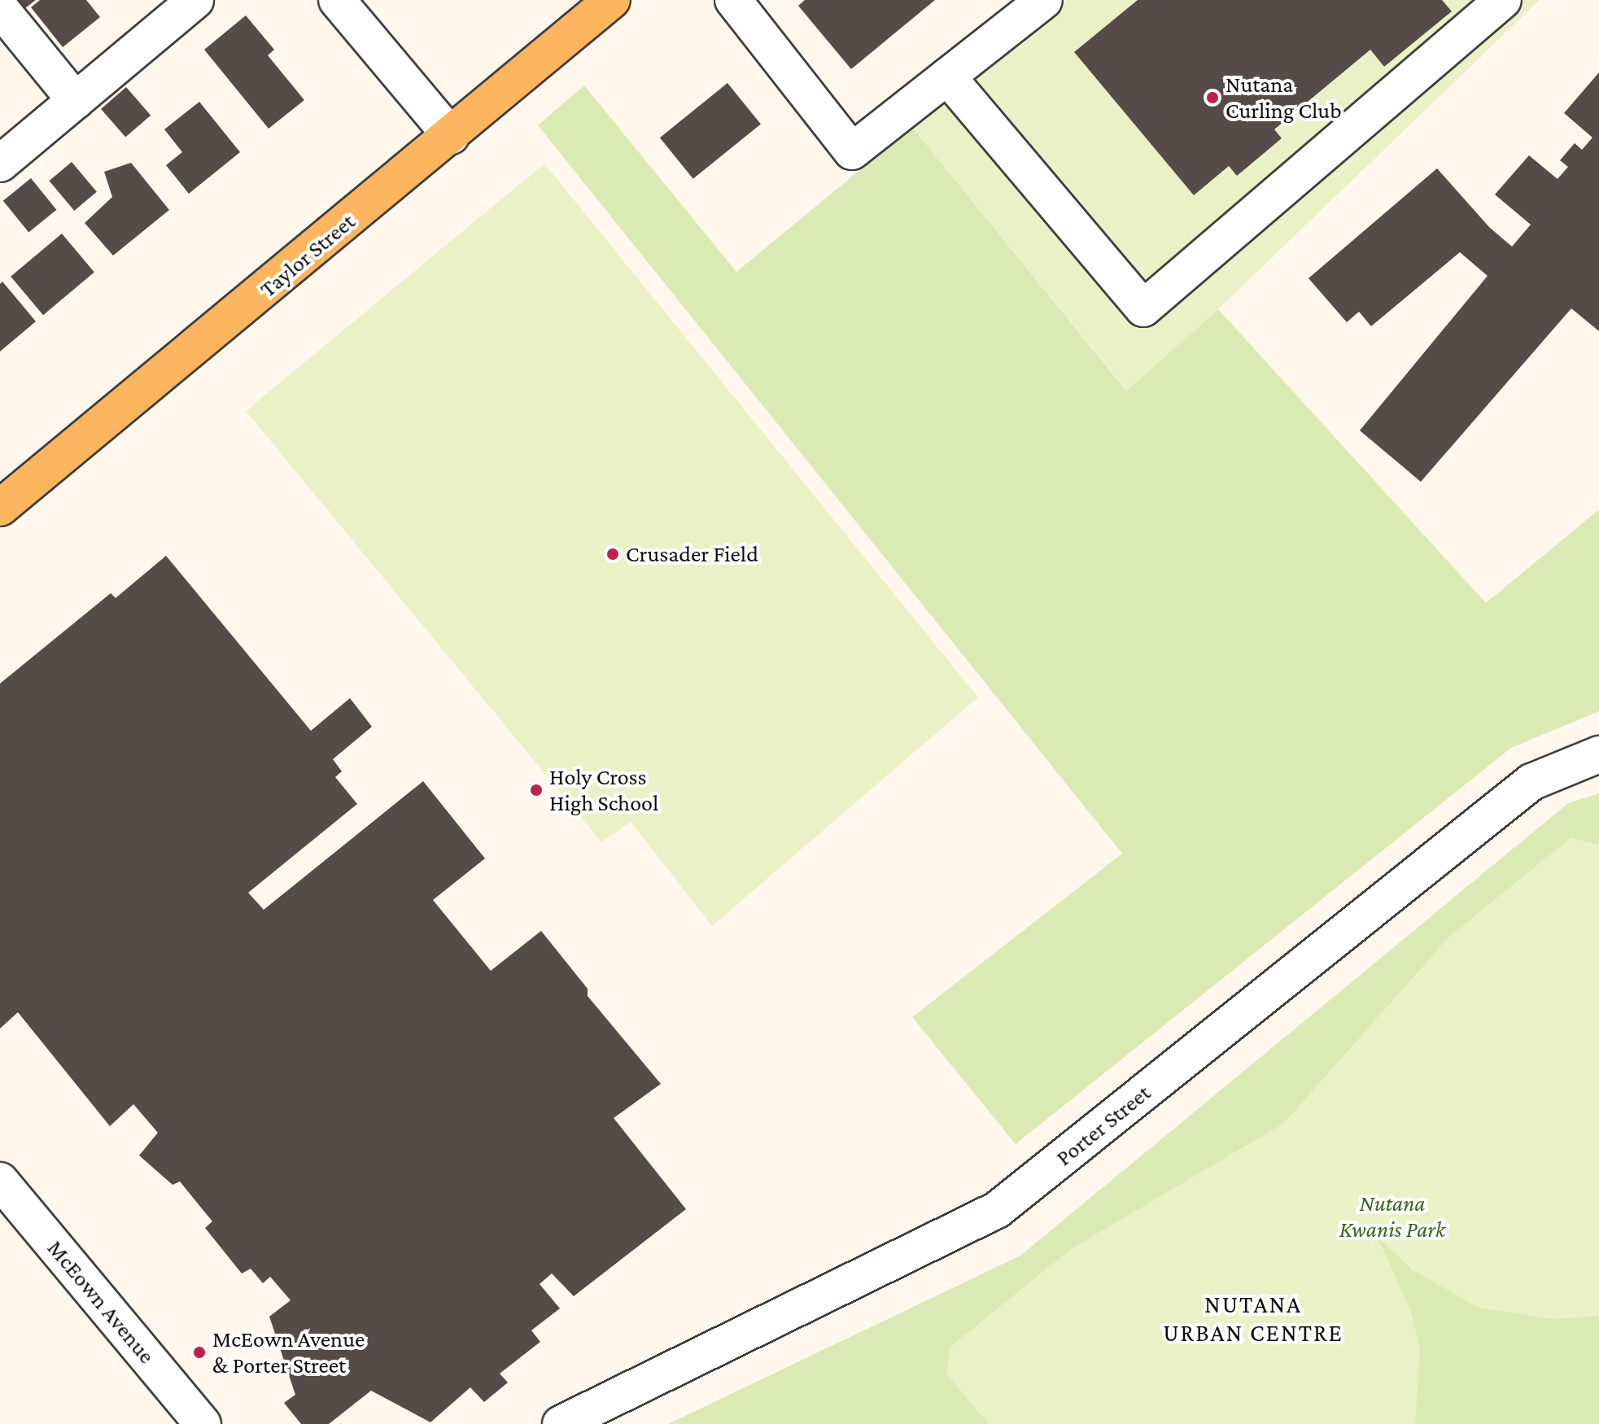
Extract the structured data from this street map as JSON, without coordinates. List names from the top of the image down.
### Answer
{
  "streets": {
    "main road": ["Taylor Street"],
    "street": ["Porter Street", "McEown Avenue"]
  },
  "districts": ["NUTANA URBAN CENTRE"],
  "parks": ["Nutana Kwanis Park"],
  "places": [
    "Nutana Curling Club",
    "Crusader Field",
    "Holy Cross High School",
    "McEown Avenue & Porter Street"
  ]
}
